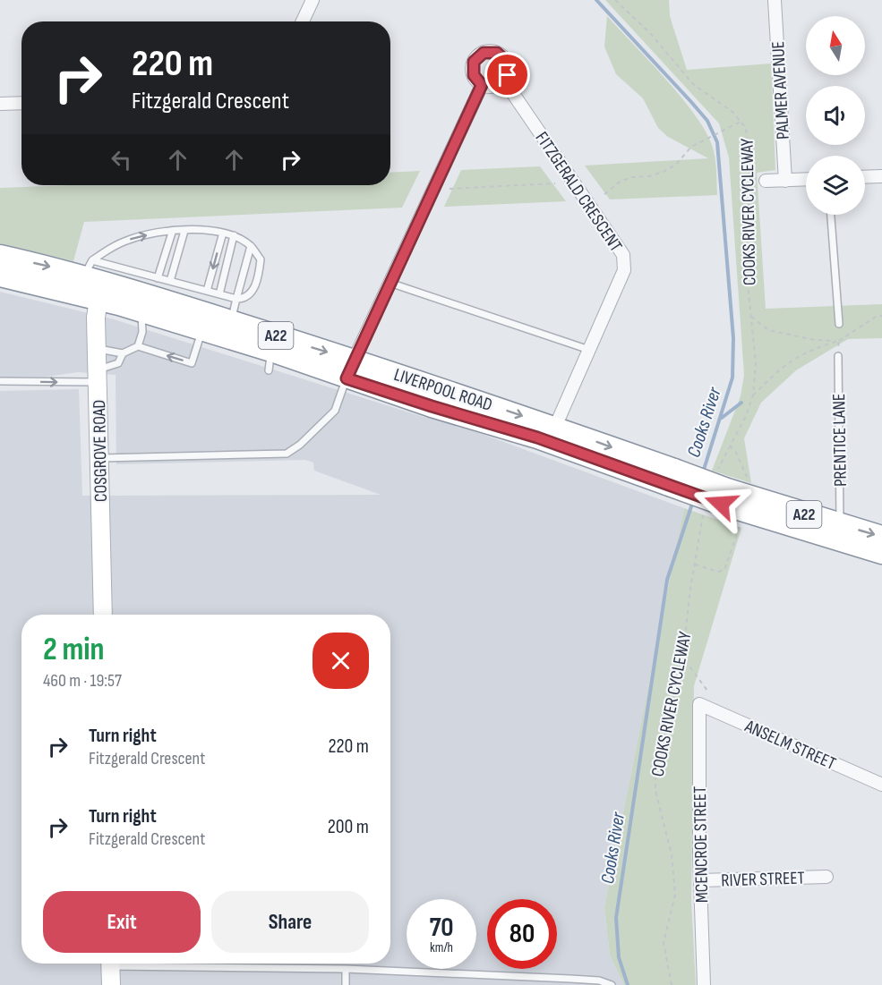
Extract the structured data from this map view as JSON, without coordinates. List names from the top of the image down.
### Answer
{
  "streets": {
    "highway": ["A22", "LIVERPOOL ROAD"],
    "main road": ["COSGROVE ROAD"],
    "street": [
      "PALMER AVENUE",
      "FITZGERALD CRESCENT",
      "ANSELM STREET",
      "MCENCROE STREET",
      "RIVER STREET"
    ],
    "lane": ["PRENTICE LANE"],
    "path": ["COOKS RIVER CYCLEWAY"]
  },
  "crossings": [
    ["FITZGERALD CRESCENT", "LIVERPOOL ROAD"],
    ["COOKS RIVER CYCLEWAY", "LIVERPOOL ROAD"],
    ["LIVERPOOL ROAD", "PRENTICE LANE"],
    ["LIVERPOOL ROAD", "COSGROVE ROAD"],
    ["ANSELM STREET", "MCENCROE STREET"],
    ["MCENCROE STREET", "RIVER STREET"]
  ],
  "water": ["Cooks River"],
  "north": "top",
  "page": {
    "turn": ["220 m", "Fitzgerald Crescent"],
    "heading": ["2 min", "460 m · 19:57"],
    "list": [
      {
        "name": "Turn right",
        "note": "Fitzgerald Crescent",
        "value": "220 m"
      },
      {
        "name": "Turn right",
        "note": "Fitzgerald Crescent",
        "value": "200 m"
      }
    ],
    "buttons": ["Exit", "Share"],
    "speed": "70 km/h",
    "limit": "80"
  }
}
